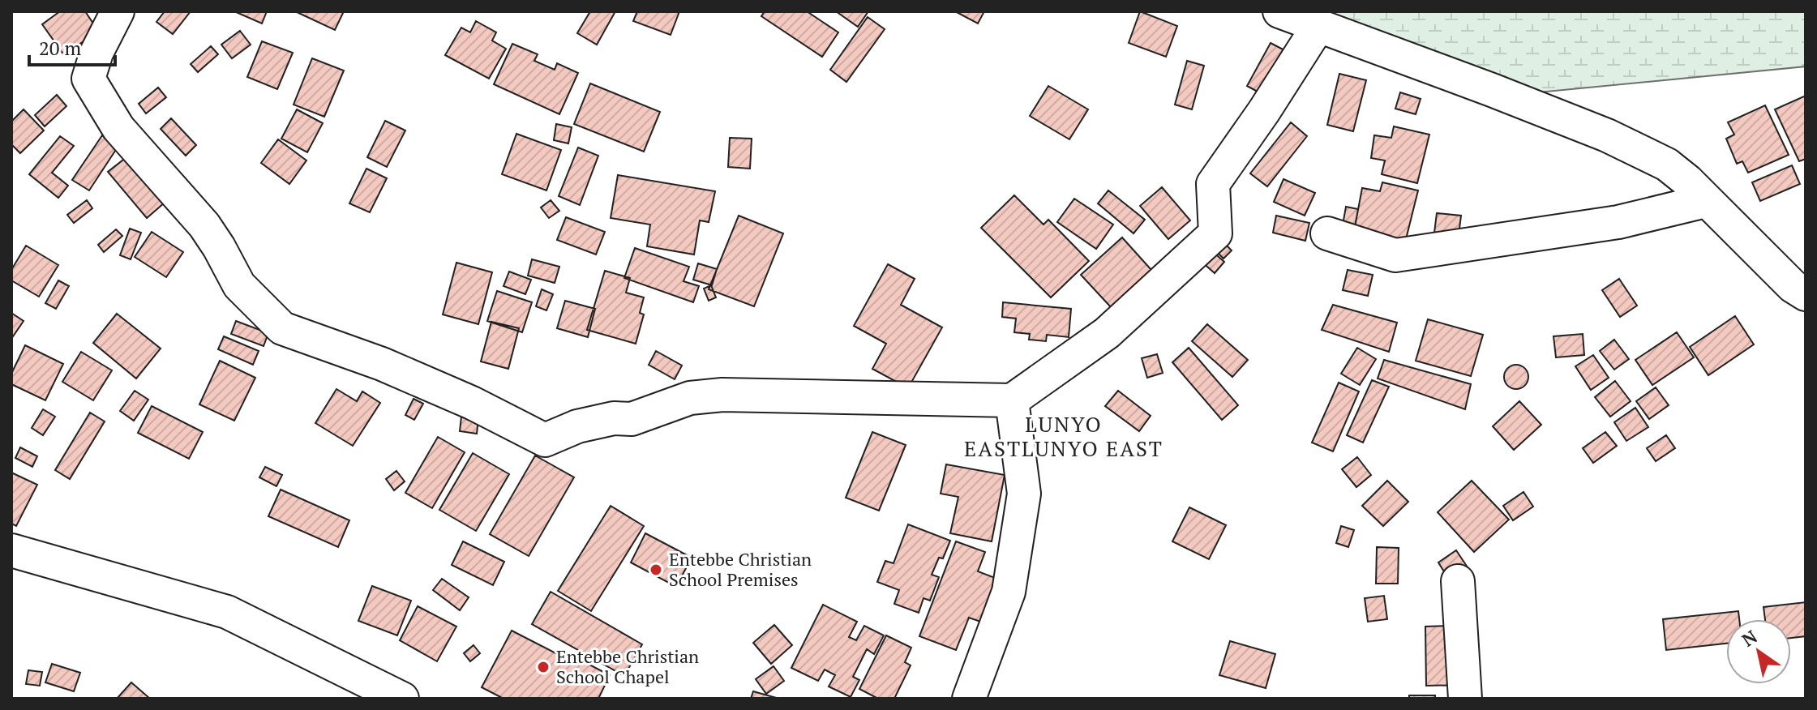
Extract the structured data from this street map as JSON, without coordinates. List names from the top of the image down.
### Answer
{
  "districts": ["LUNYO EASTLUNYO EAST"],
  "places": ["Entebbe Christian School Premises", "Entebbe Christian School Chapel"],
  "scale_bar": "20 m",
  "north": "top left"
}
